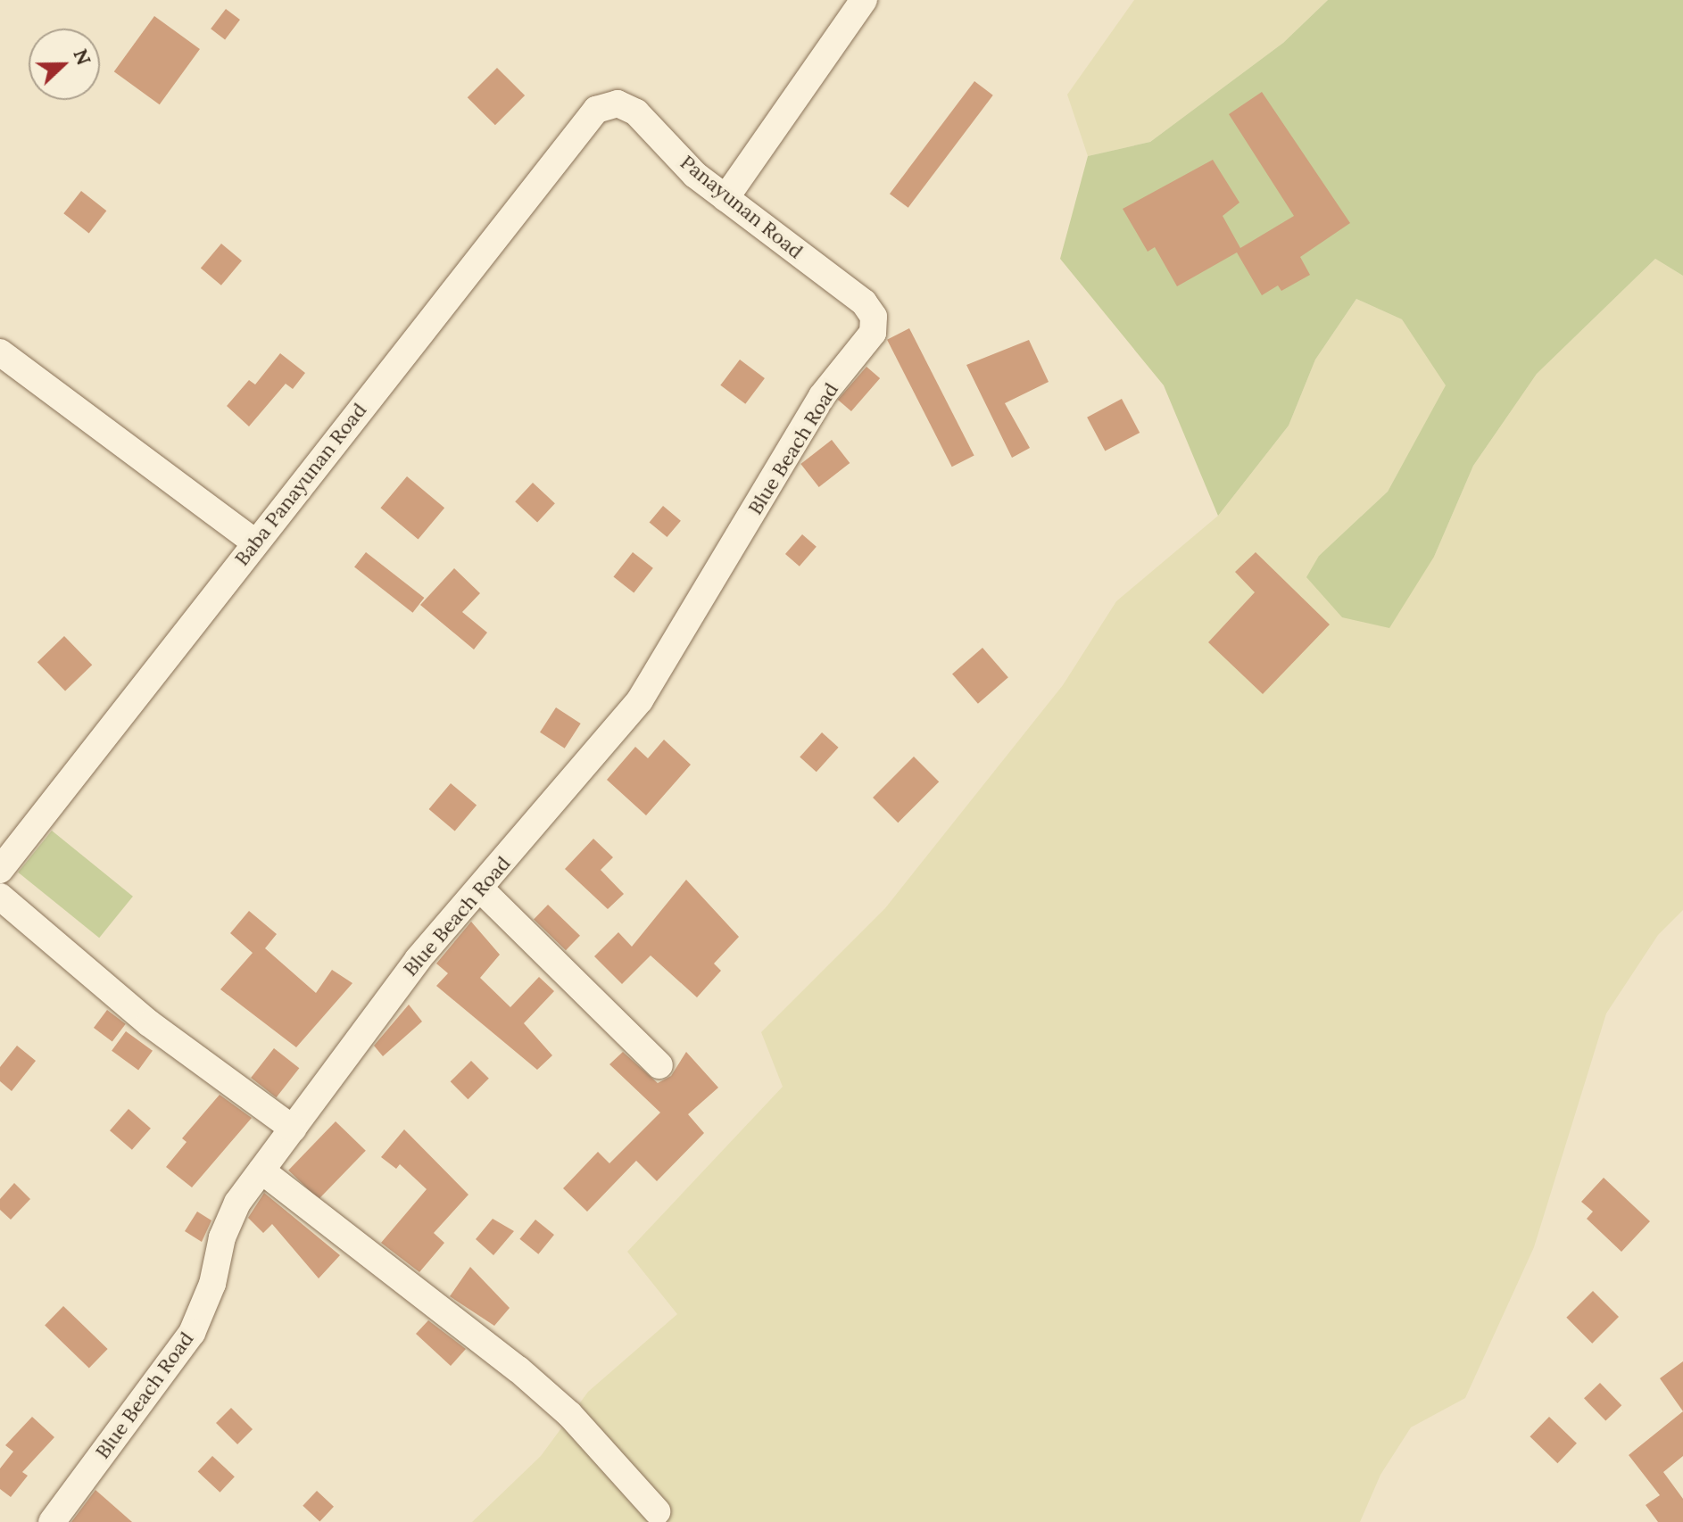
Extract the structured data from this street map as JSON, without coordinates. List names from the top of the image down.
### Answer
{
  "streets": {
    "street": ["Panayunan Road", "Blue Beach Road", "Baba Panayunan Road"]
  },
  "crossings": [
    ["Panayunan Road", "Blue Beach Road"],
    ["Panayunan Road", "Baba Panayunan Road"]
  ],
  "north": "right"
}
